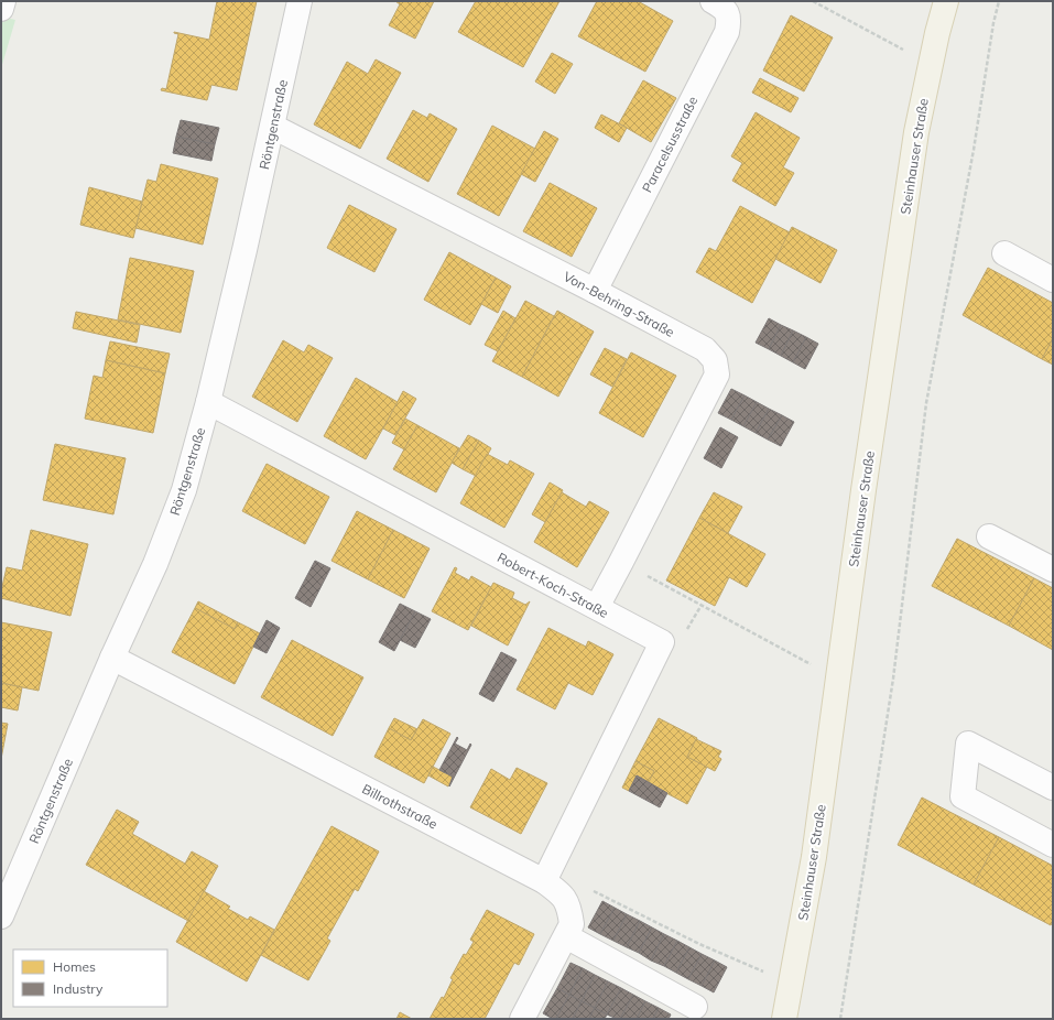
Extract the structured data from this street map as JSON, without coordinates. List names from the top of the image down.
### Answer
{
  "streets": {
    "main road": ["Steinhauser Straße"],
    "street": [
      "Röntgenstraße",
      "Paracelsusstraße",
      "Von-Behring-Straße",
      "Robert-Koch-Straße",
      "Billrothstraße"
    ]
  },
  "crossings": [
    ["Röntgenstraße", "Von-Behring-Straße"],
    ["Röntgenstraße", "Robert-Koch-Straße"],
    ["Röntgenstraße", "Billrothstraße"],
    ["Paracelsusstraße", "Von-Behring-Straße"],
    ["Von-Behring-Straße", "Robert-Koch-Straße"],
    ["Robert-Koch-Straße", "Billrothstraße"]
  ],
  "legend": ["Homes", "Industry"]
}
